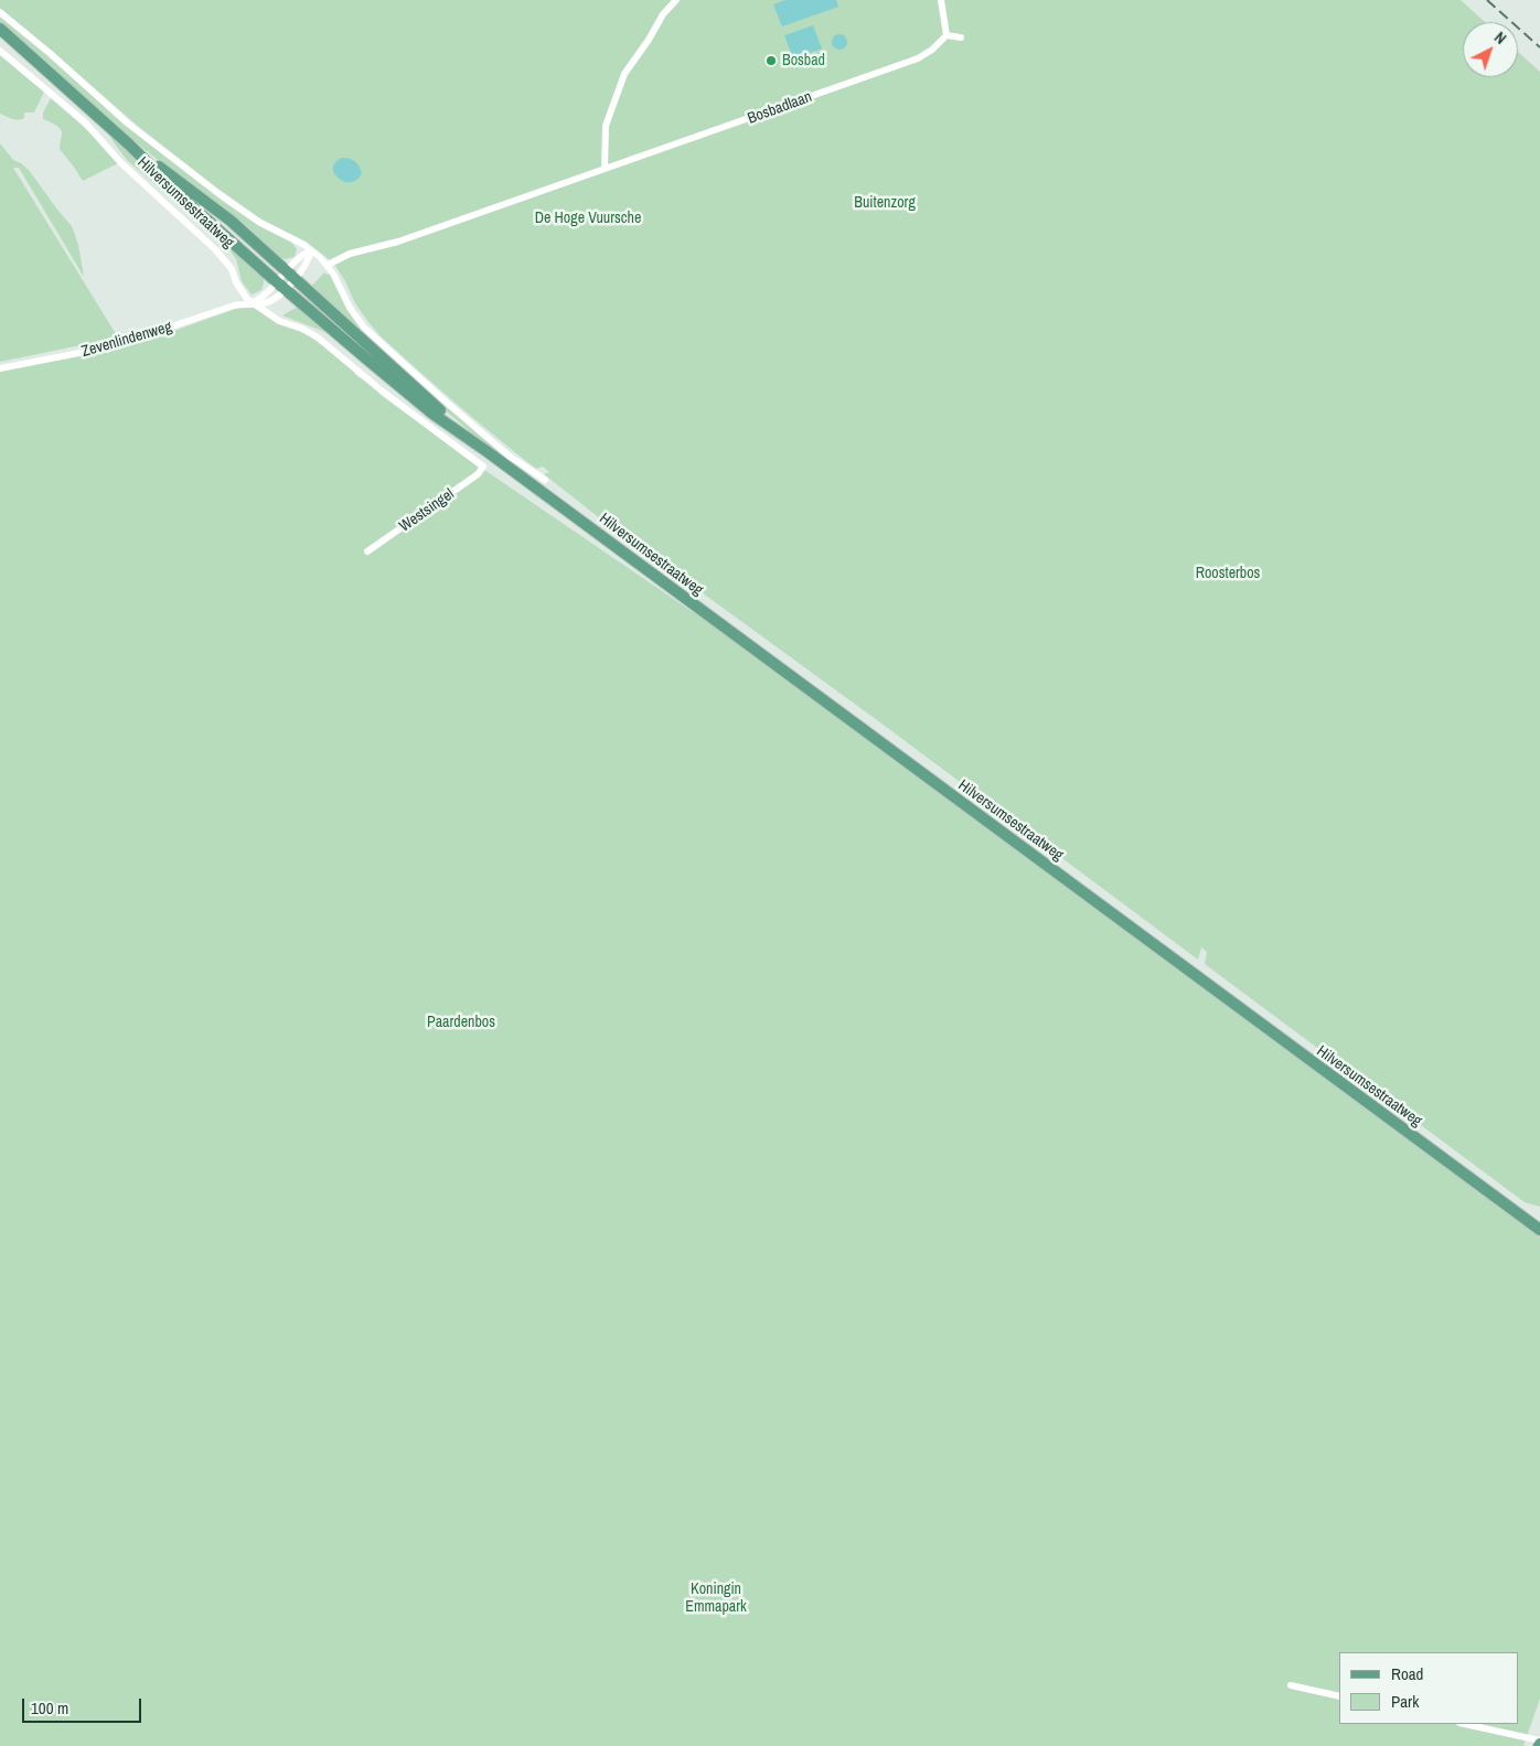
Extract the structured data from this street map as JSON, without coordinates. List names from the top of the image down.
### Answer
{
  "streets": {
    "main road": ["Hilversumsestraatweg"],
    "street": ["Bosbadlaan", "Zevenlindenweg", "Westsingel"]
  },
  "crossings": [
    ["Bosbadlaan", "Hilversumsestraatweg"],
    ["Hilversumsestraatweg", "Zevenlindenweg"],
    ["Hilversumsestraatweg", "Westsingel"]
  ],
  "parks": [
    "Buitenzorg",
    "De Hoge Vuursche",
    "Roosterbos",
    "Paardenbos",
    "Koningin Emmapark"
  ],
  "places": ["Bosbad"],
  "legend": ["Road", "Park"],
  "scale_bar": "100 m",
  "north": "top right"
}
